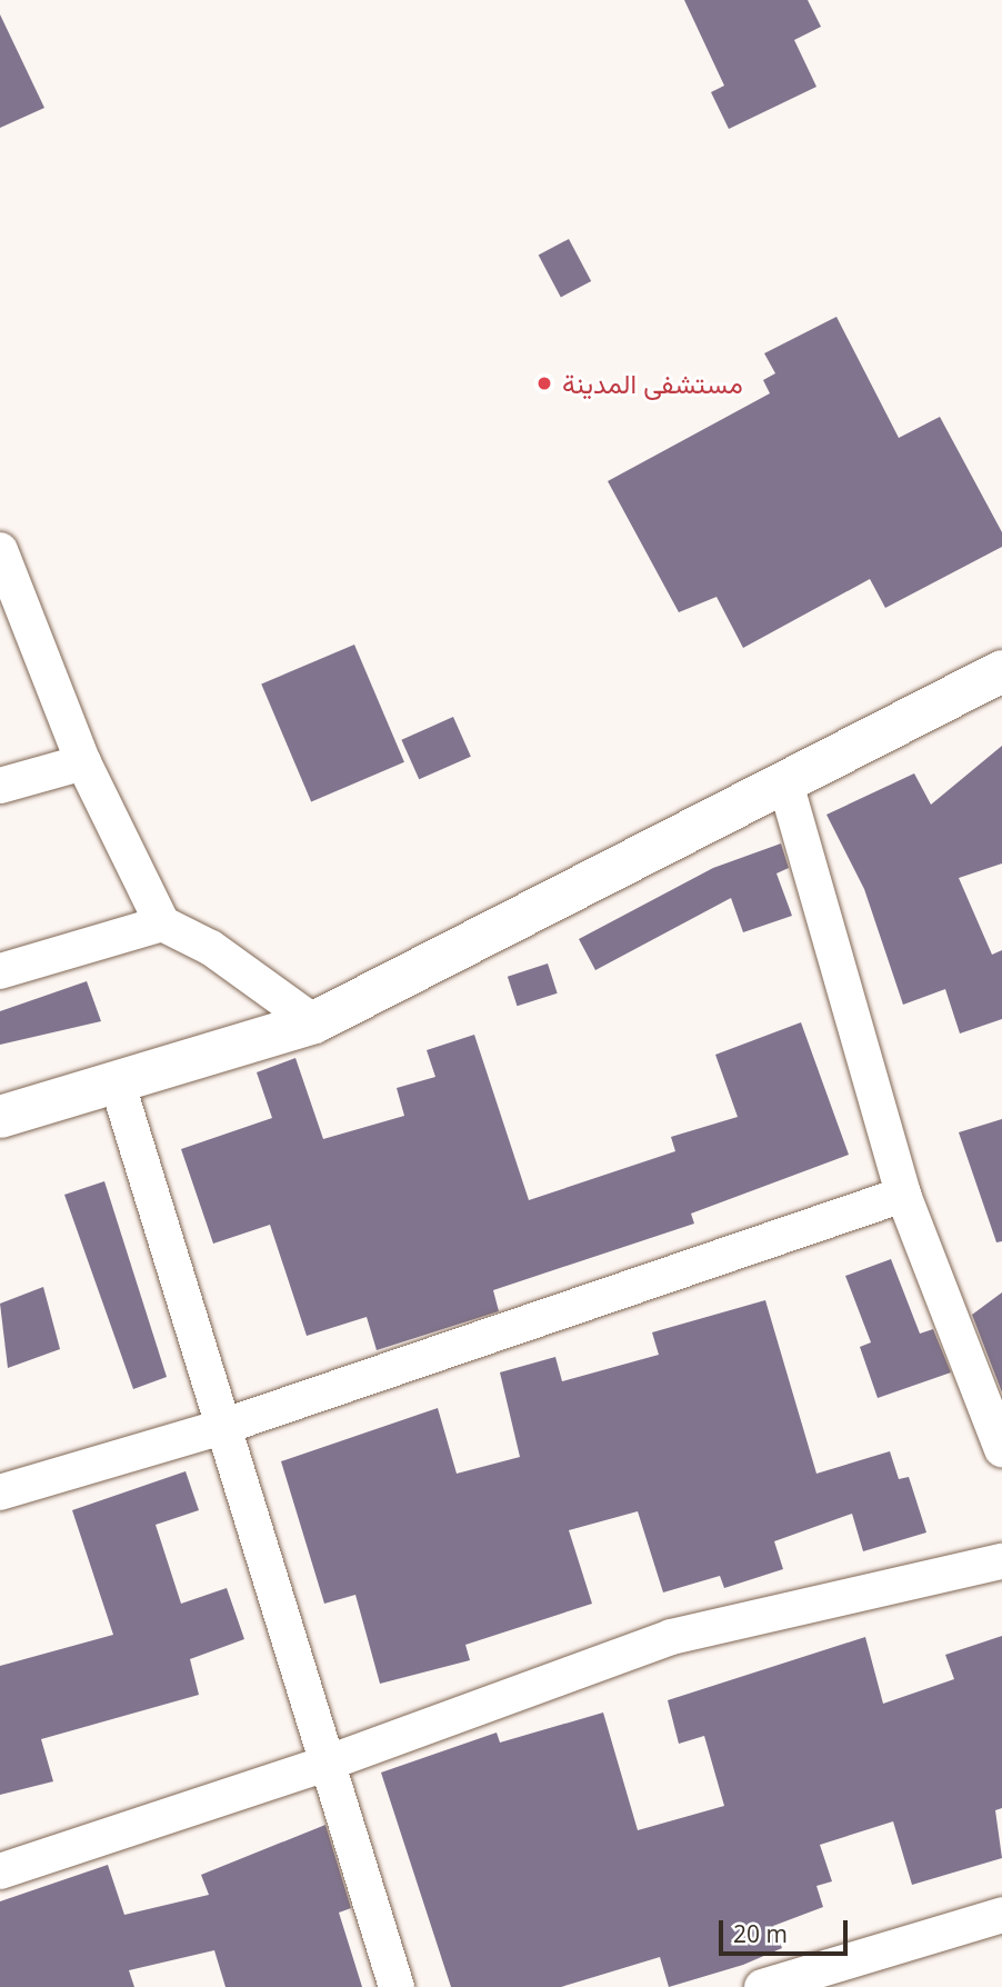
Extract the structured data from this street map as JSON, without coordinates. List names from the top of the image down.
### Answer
{
  "places": ["مستشفى المدينة"],
  "scale_bar": "20 m"
}
